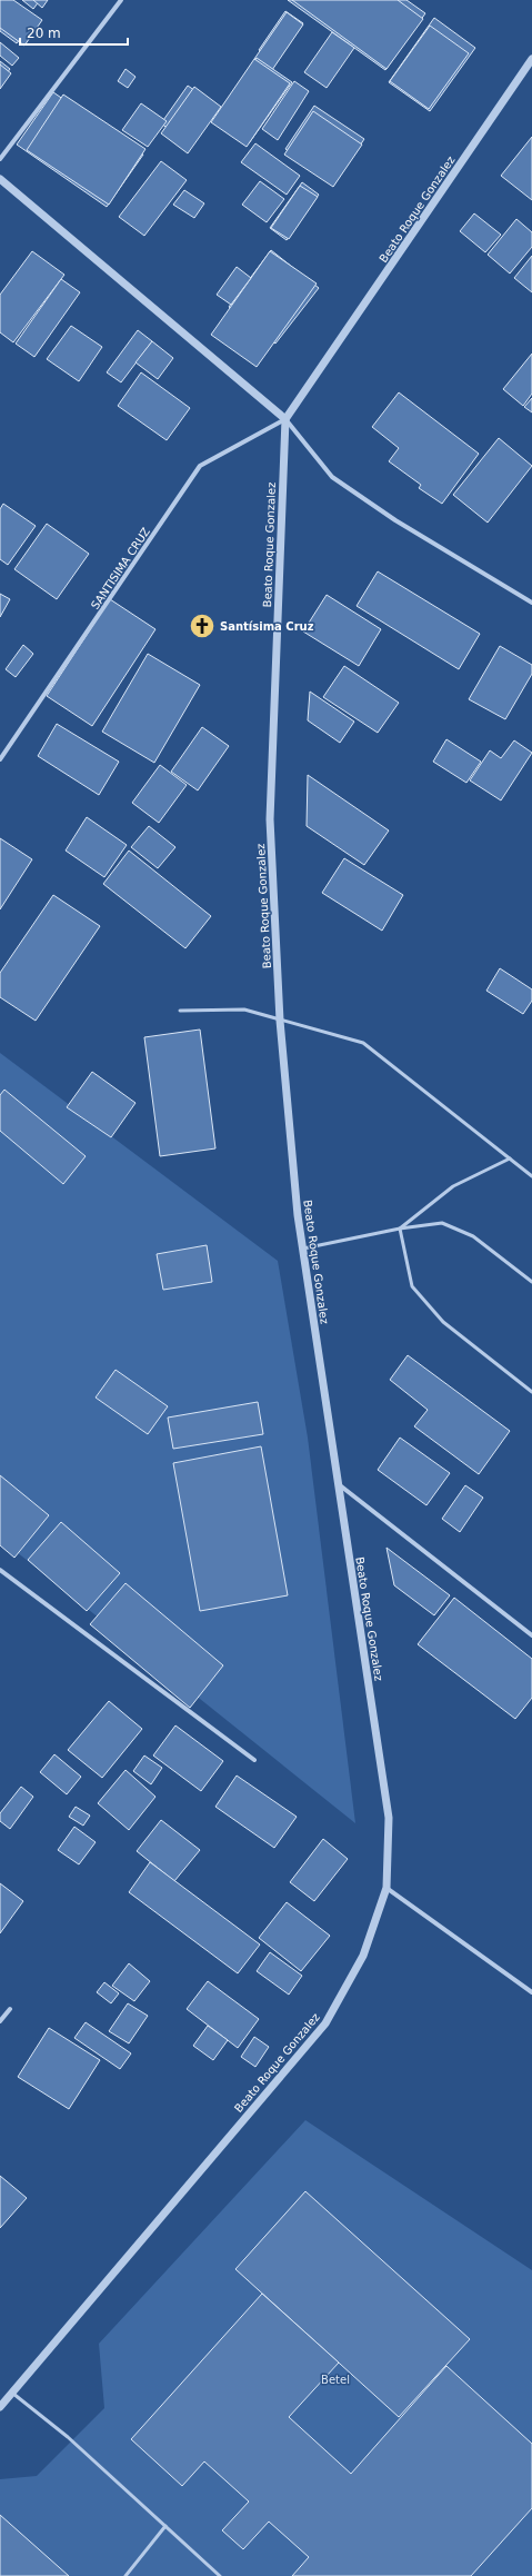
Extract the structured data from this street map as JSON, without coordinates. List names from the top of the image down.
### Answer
{
  "streets": {
    "street": ["Beato Roque Gonzalez", "SANTISIMA CRUZ"]
  },
  "crossings": [
    ["Beato Roque Gonzalez", "SANTISIMA CRUZ"]
  ],
  "parks": ["Betel"],
  "places": {
    "church": ["Santísima Cruz"]
  },
  "scale_bar": "20 m"
}
